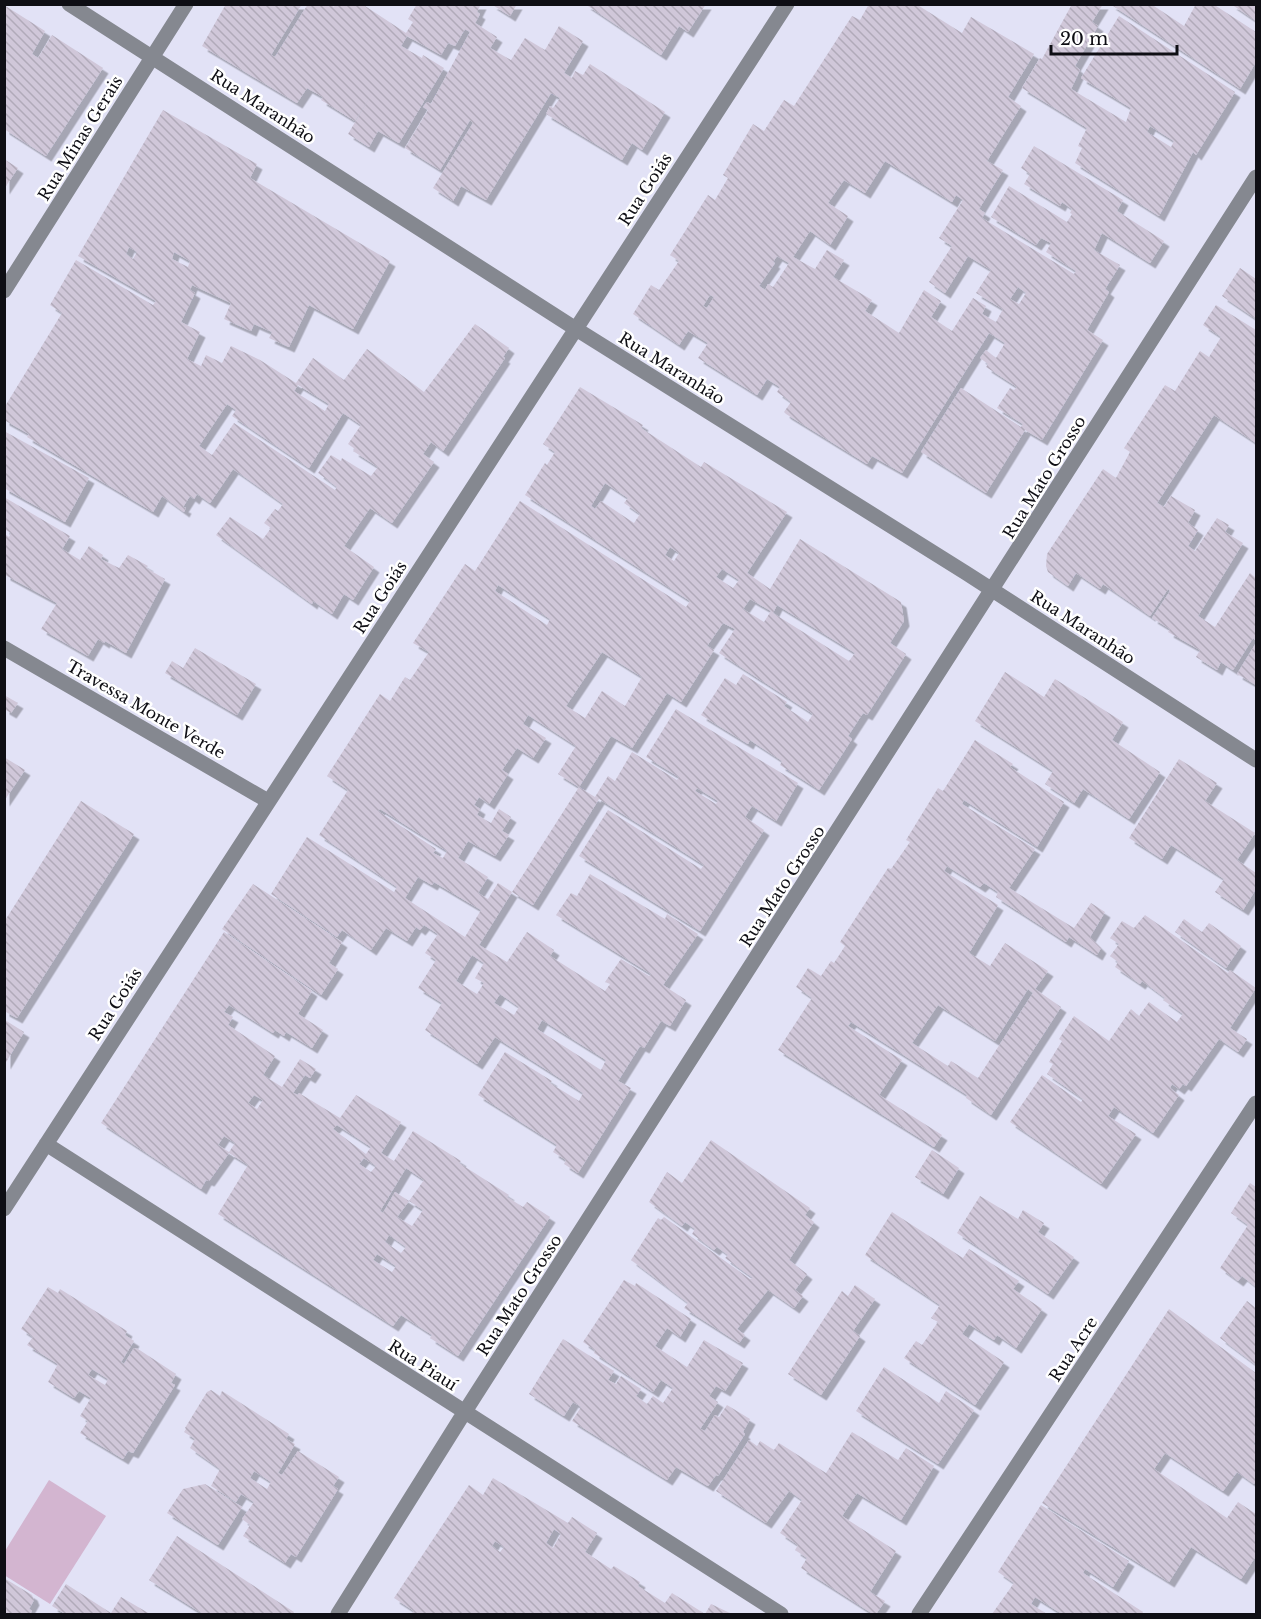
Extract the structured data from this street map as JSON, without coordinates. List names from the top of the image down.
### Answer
{
  "streets": {
    "street": [
      "Rua Maranhão",
      "Rua Minas Gerais",
      "Rua Goiás",
      "Rua Mato Grosso",
      "Travessa Monte Verde",
      "Rua Acre",
      "Rua Piauí"
    ]
  },
  "crossings": [
    ["Rua Maranhão", "Rua Minas Gerais"],
    ["Rua Maranhão", "Rua Goiás"],
    ["Rua Maranhão", "Rua Mato Grosso"],
    ["Rua Goiás", "Travessa Monte Verde"],
    ["Rua Goiás", "Rua Piauí"],
    ["Rua Mato Grosso", "Rua Piauí"]
  ],
  "scale_bar": "20 m"
}
